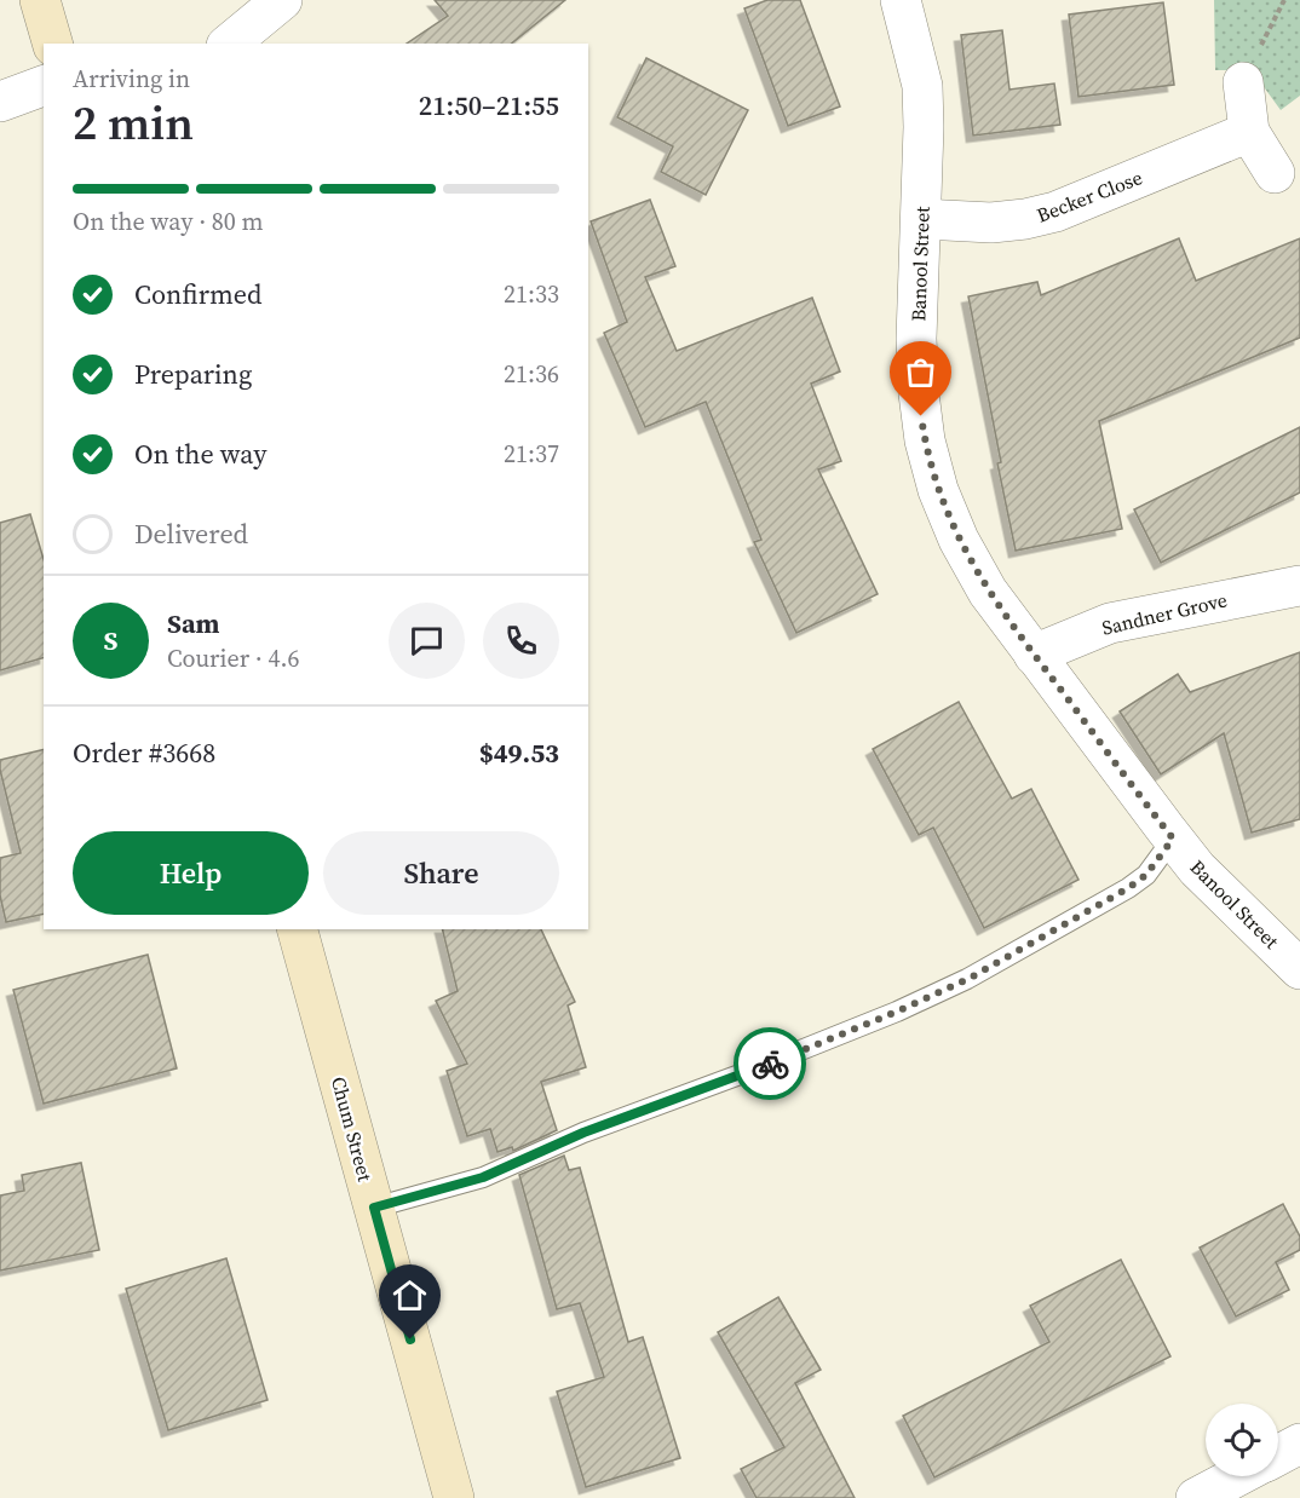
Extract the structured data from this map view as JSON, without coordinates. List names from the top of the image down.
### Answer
{
  "streets": {
    "street": [
      "Becker Close",
      "Banool Street",
      "Sandner Grove",
      "Chum Street"
    ]
  },
  "crossings": [
    ["Becker Close", "Banool Street"],
    ["Banool Street", "Sandner Grove"]
  ],
  "page": {
    "heading": ["2 min", "Arriving in", "21:50–21:55"],
    "panel": [
      "Sam",
      "Courier · 4.6",
      "Order #3668",
      "$49.53"
    ],
    "bar": "On the way · 80 m",
    "list": [
      ["Confirmed", "21:33"],
      ["Preparing", "21:36"],
      ["On the way", "21:37"],
      "Delivered"
    ],
    "round": "S",
    "buttons": ["Help", "Share"]
  }
}
